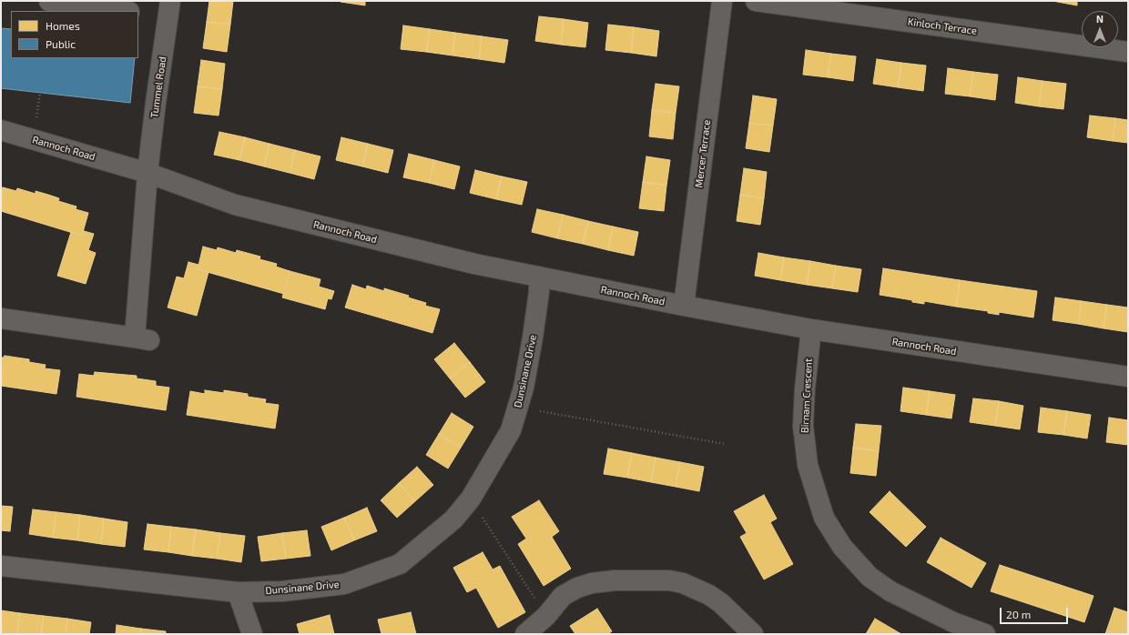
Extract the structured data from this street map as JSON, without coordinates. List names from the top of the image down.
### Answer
{
  "streets": {
    "street": [
      "Kinloch Terrace",
      "Tummel Road",
      "Rannoch Road",
      "Mercer Terrace",
      "Dunsinane Drive",
      "Birnam Crescent"
    ]
  },
  "crossings": [
    ["Tummel Road", "Rannoch Road"],
    ["Rannoch Road", "Mercer Terrace"],
    ["Rannoch Road", "Dunsinane Drive"],
    ["Rannoch Road", "Birnam Crescent"]
  ],
  "legend": ["Homes", "Public"],
  "scale_bar": "20 m",
  "north": "top"
}
